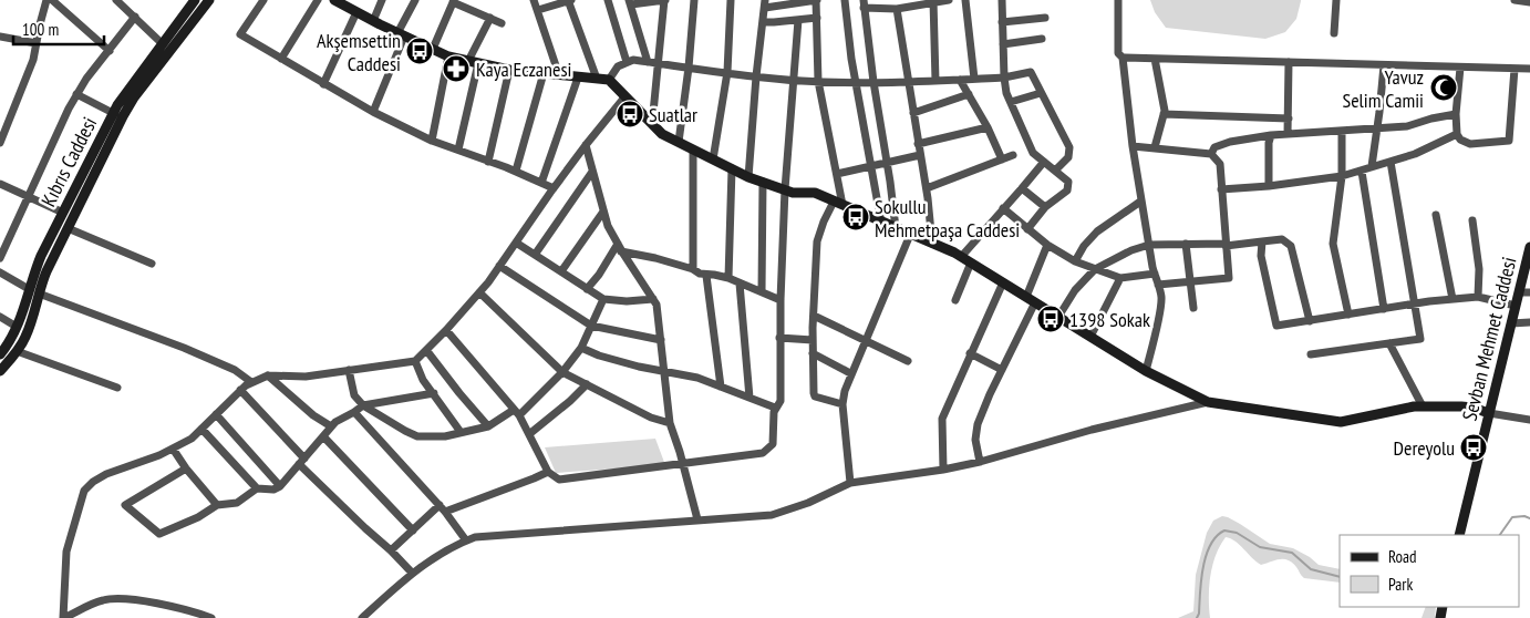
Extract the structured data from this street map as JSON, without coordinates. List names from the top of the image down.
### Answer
{
  "streets": {
    "street": ["Kıbrıs Caddesi", "Sevban Mehmet Caddesi"]
  },
  "places": {
    "bus stop": [
      "Akşemsettin Caddesi",
      "Suatlar",
      "Sokullu Mehmetpaşa Caddesi",
      "1398 Sokak",
      "Dereyolu"
    ],
    "pharmacy": ["Kaya Eczanesi"],
    "mosque": ["Yavuz Selim Camii"]
  },
  "legend": ["Road", "Park"],
  "scale_bar": "100 m"
}
